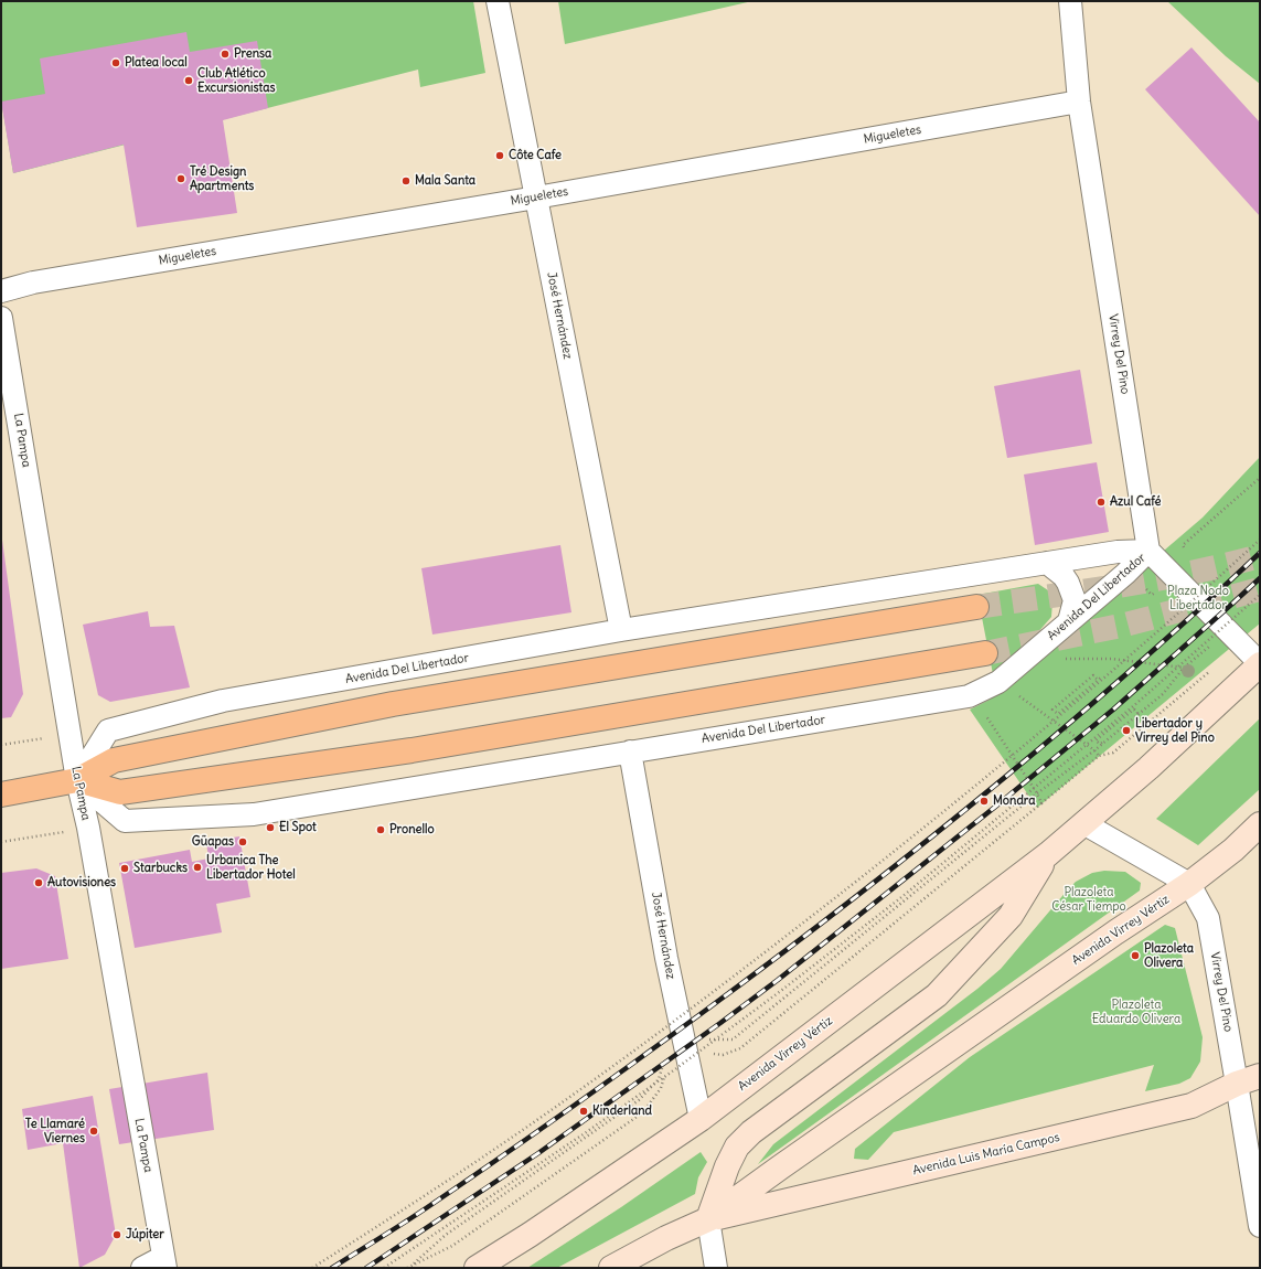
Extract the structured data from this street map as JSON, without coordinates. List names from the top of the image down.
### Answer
{
  "streets": {
    "main road": ["Avenida Virrey Vértiz", "Avenida Luis María Campos"],
    "street": [
      "Migueletes",
      "José Hernández",
      "Virrey Del Pino",
      "La Pampa",
      "Avenida Del Libertador"
    ]
  },
  "crossings": [
    ["Migueletes", "José Hernández"],
    ["Migueletes", "Virrey Del Pino"],
    ["José Hernández", "Avenida Del Libertador"],
    ["José Hernández", "Avenida Virrey Vértiz"],
    ["Virrey Del Pino", "Avenida Del Libertador"],
    ["Virrey Del Pino", "Avenida Virrey Vértiz"],
    ["Virrey Del Pino", "Avenida Luis María Campos"],
    ["La Pampa", "Avenida Del Libertador"],
    ["Avenida Virrey Vértiz", "Avenida Luis María Campos"]
  ],
  "parks": ["Plaza Nodo Libertador", "Plazoleta César Tiempo", "Plazoleta Eduardo Olivera"],
  "places": [
    "Prensa",
    "Platea local",
    "Club Atlético Excursionistas",
    "Côte Cafe",
    "Tré Design Apartments",
    "Mala Santa",
    "Azul Café",
    "Libertador y Virrey del Pino",
    "Mondra",
    "El Spot",
    "Pronello",
    "Güapas",
    "Urbanica The Libertador Hotel",
    "Starbucks",
    "Autovisiones",
    "Plazoleta Olivera",
    "Kinderland",
    "Te Llamaré Viernes",
    "Júpiter"
  ]
}
